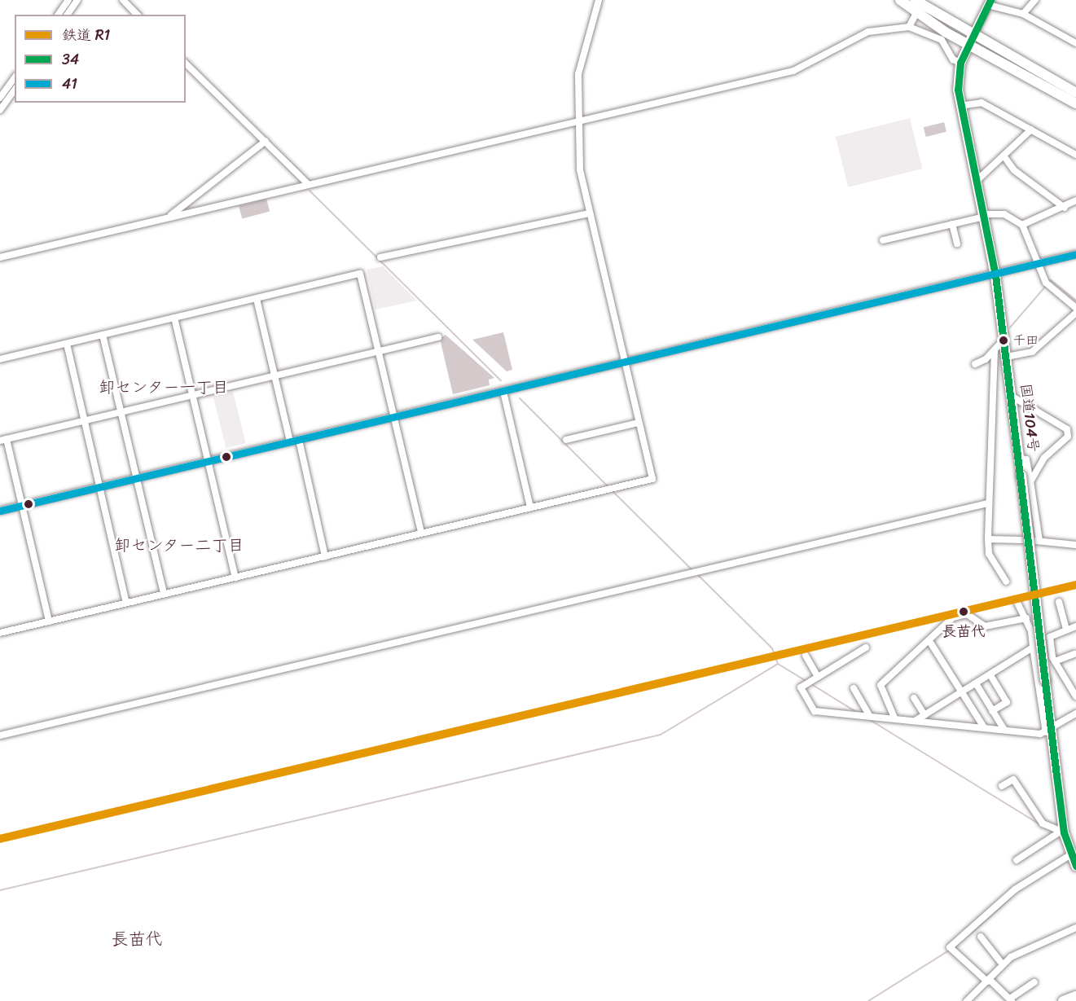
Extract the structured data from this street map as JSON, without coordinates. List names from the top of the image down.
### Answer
{
  "streets": {
    "highway": ["国道104号"]
  },
  "districts": ["卸センター一丁目", "卸センター二丁目", "長苗代"],
  "places": ["千田", "長苗代"],
  "lines": ["transit line 34", "transit line 41", "rail line R1"],
  "legend": ["鉄道 R1", "34", "41"]
}
